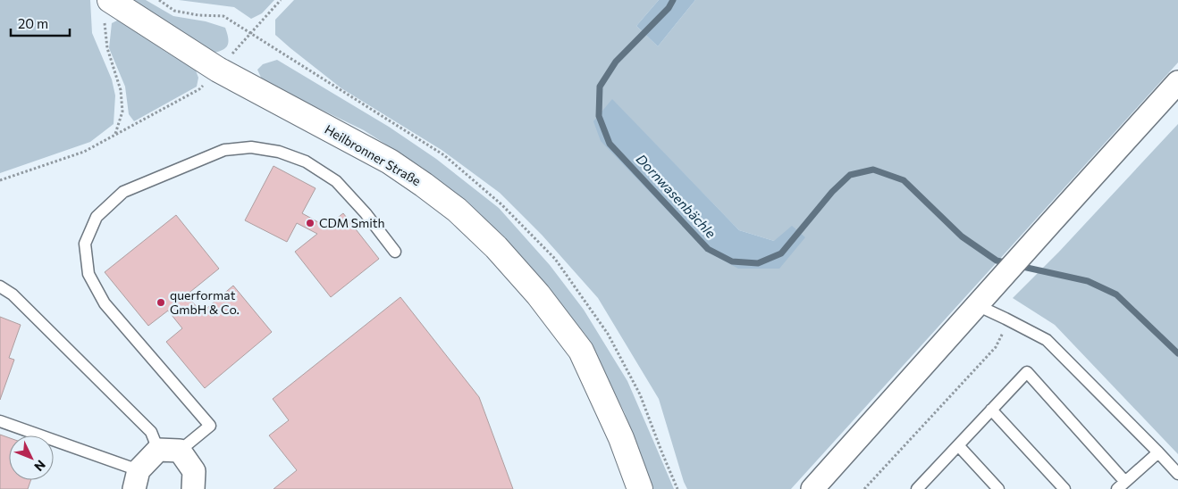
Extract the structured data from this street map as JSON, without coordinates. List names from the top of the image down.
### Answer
{
  "streets": {
    "main road": ["Heilbronner Straße"]
  },
  "water": ["Dornwasenbächle"],
  "places": ["CDM Smith", "querformat GmbH & Co."],
  "scale_bar": "20 m",
  "north": "bottom right"
}
